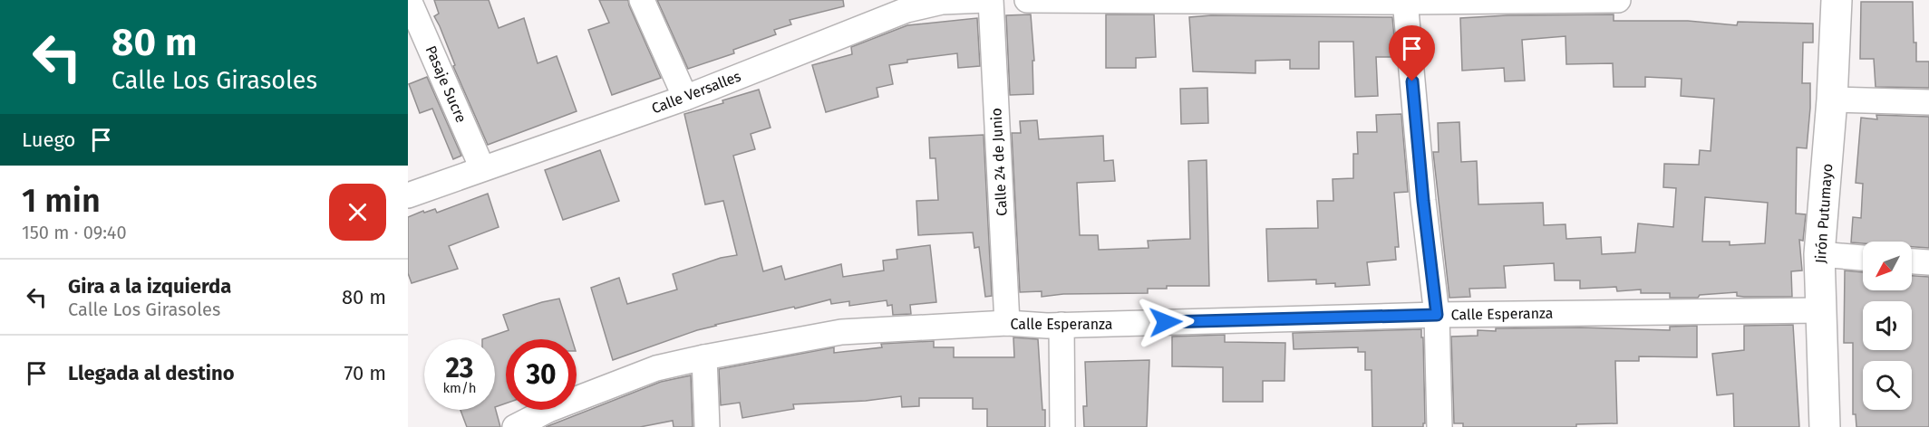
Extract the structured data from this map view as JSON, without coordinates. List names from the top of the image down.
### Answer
{
  "streets": {
    "street": [
      "Pasaje Sucre",
      "Calle Versalles",
      "Calle 24 de Junio",
      "Jirón Putumayo",
      "Calle Esperanza"
    ]
  },
  "crossings": [
    ["Pasaje Sucre", "Calle Versalles"],
    ["Calle 24 de Junio", "Calle Esperanza"],
    ["Jirón Putumayo", "Calle Esperanza"]
  ],
  "north": "bottom left",
  "page": {
    "turn": ["80 m", "Calle Los Girasoles"],
    "then": "Luego",
    "heading": ["1 min", "150 m · 09:40"],
    "list": [
      {
        "name": "Gira a la izquierda",
        "note": "Calle Los Girasoles",
        "value": "80 m"
      },
      {
        "name": "Llegada al destino",
        "value": "70 m"
      }
    ],
    "speed": "23 km/h",
    "limit": "30"
  }
}
